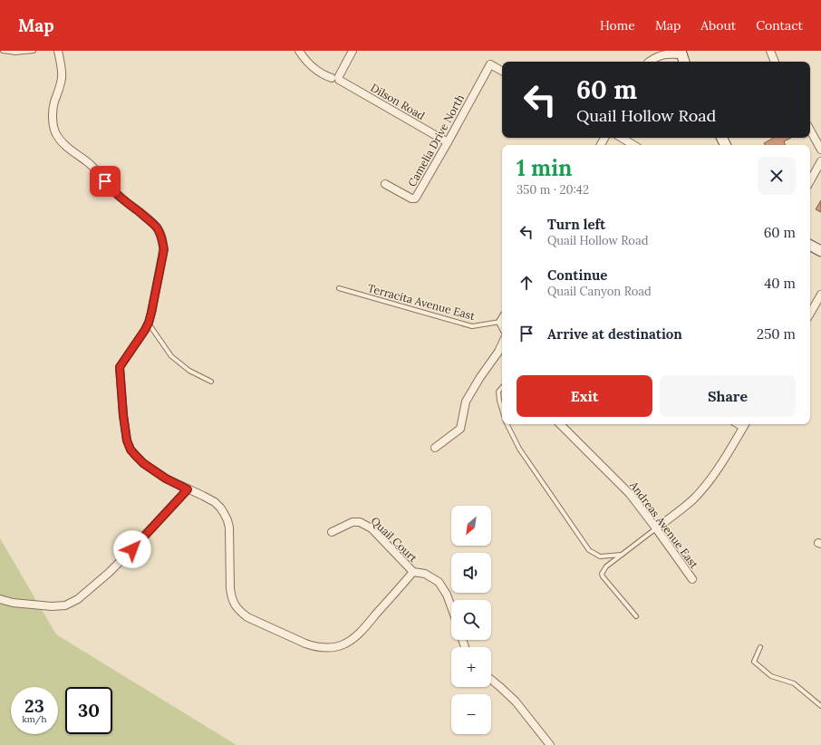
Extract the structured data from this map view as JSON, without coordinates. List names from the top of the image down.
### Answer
{
  "streets": {
    "street": [
      "Dilson Road",
      "Camelia Drive North",
      "Andreas Avenue East",
      "Quail Court"
    ],
    "lane": ["Terracita Avenue East"]
  },
  "crossings": [
    ["Dilson Road", "Camelia Drive North"]
  ],
  "north": "bottom left",
  "page": {
    "header": "Map",
    "nav": [
      "Home",
      "Map",
      "About",
      "Contact"
    ],
    "turn": ["60 m", "Quail Hollow Road"],
    "heading": ["1 min", "350 m · 20:42"],
    "list": [
      {
        "name": "Turn left",
        "note": "Quail Hollow Road",
        "value": "60 m"
      },
      {
        "name": "Continue",
        "note": "Quail Canyon Road",
        "value": "40 m"
      },
      {
        "name": "Arrive at destination",
        "value": "250 m"
      }
    ],
    "buttons": ["Exit", "Share"],
    "map_buttons": ["+", "−"],
    "speed": "23 km/h",
    "limit": "30"
  }
}
